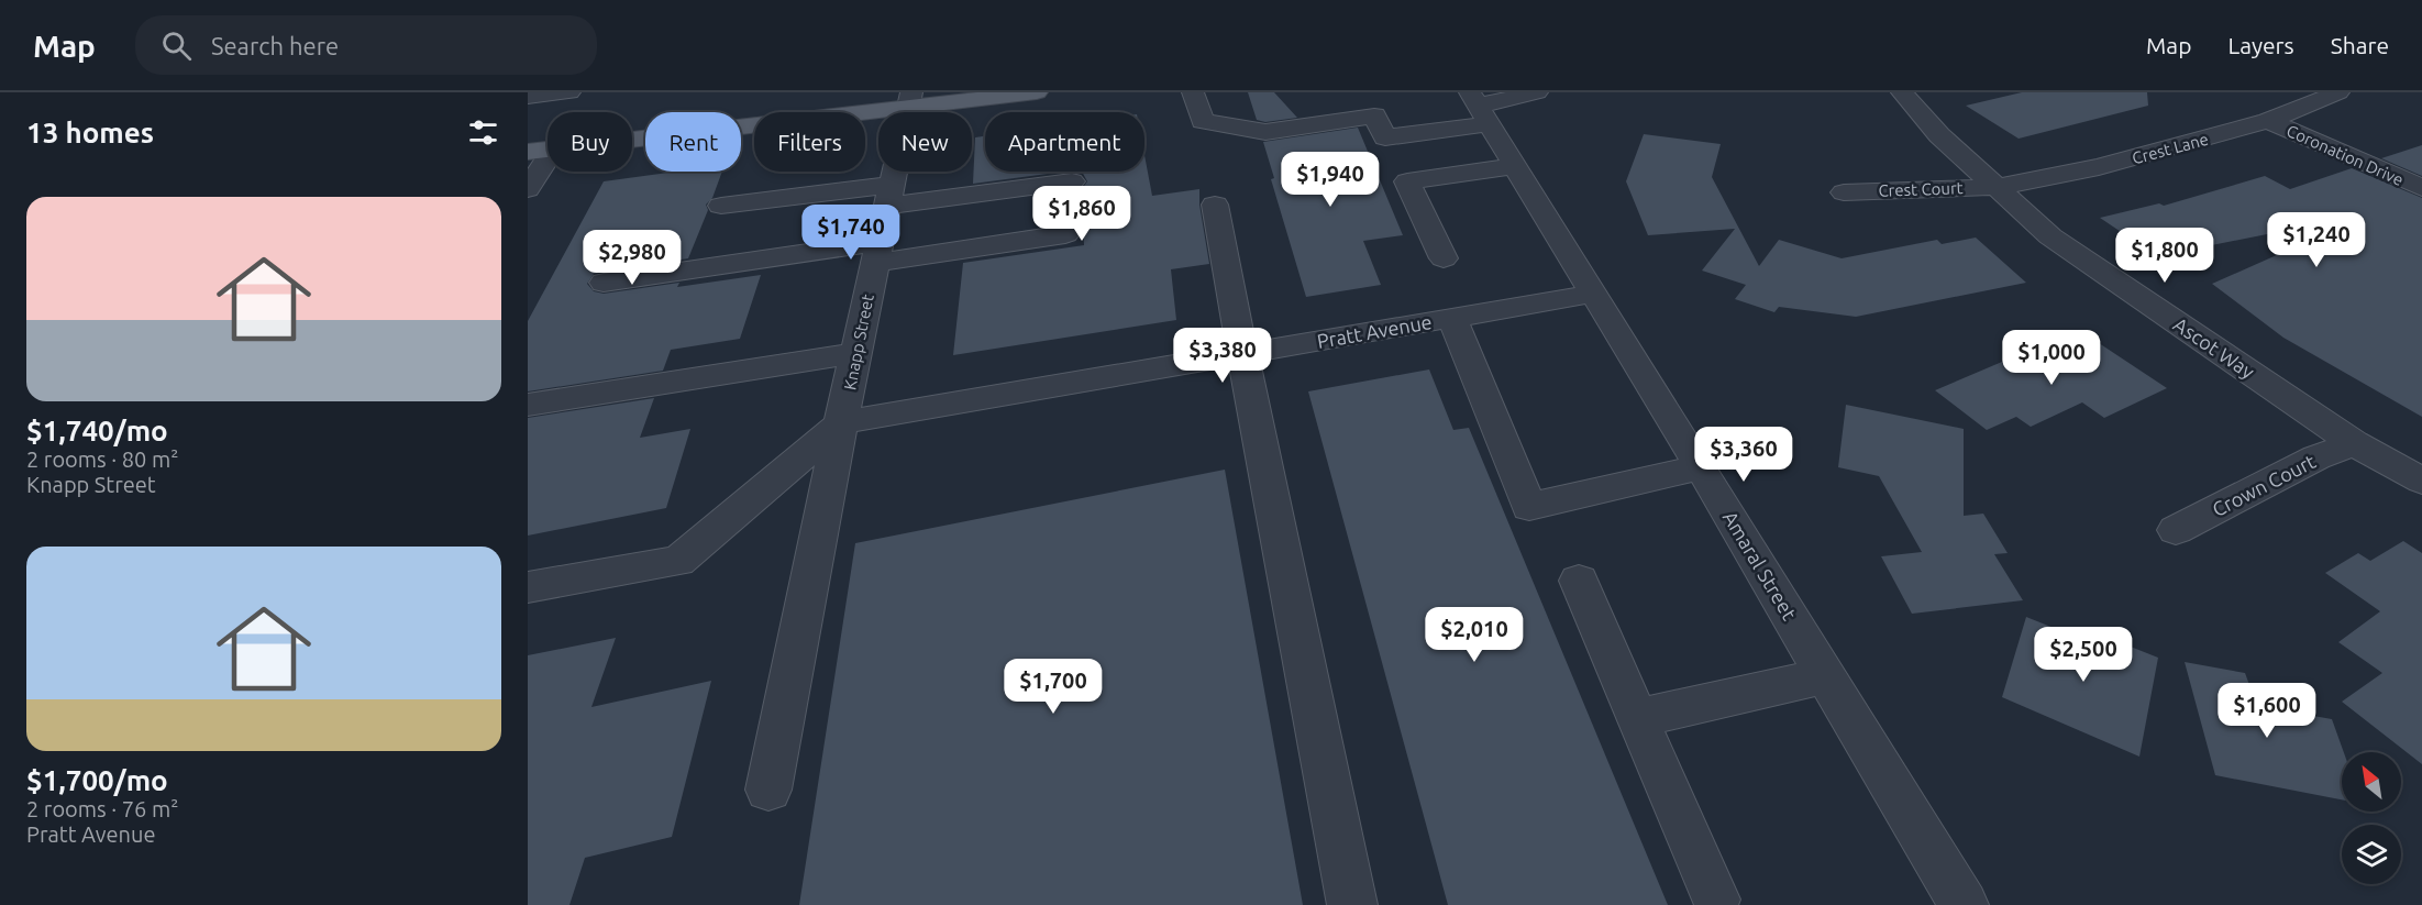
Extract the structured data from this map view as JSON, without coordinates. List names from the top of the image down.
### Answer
{
  "streets": {
    "street": [
      "Crest Lane",
      "Coronation Drive",
      "Crest Court",
      "Pratt Avenue",
      "Knapp Street",
      "Ascot Way",
      "Crown Court",
      "Amaral Street"
    ]
  },
  "crossings": [
    ["Crest Lane", "Coronation Drive"],
    ["Crest Lane", "Crest Court"],
    ["Crest Lane", "Ascot Way"],
    ["Crest Court", "Ascot Way"],
    ["Pratt Avenue", "Knapp Street"],
    ["Pratt Avenue", "Amaral Street"],
    ["Ascot Way", "Crown Court"]
  ],
  "north": "top left",
  "page": {
    "header": "Map",
    "search": "Search here",
    "nav": ["Map", "Layers", "Share"],
    "heading": "13 homes",
    "chip": [
      "Buy",
      "Rent",
      "Filters",
      "New",
      "Apartment"
    ],
    "price": [
      "$1,940",
      "$1,860",
      "$1,740",
      "$1,240",
      "$1,800",
      "$2,980",
      "$3,380",
      "$1,000",
      "$3,360",
      "$2,010",
      "$2,500",
      "$1,700",
      "$1,600"
    ],
    "list": [
      {
        "name": "$1,740/mo",
        "note": "2 rooms · 80 m² · Knapp Street"
      },
      {
        "name": "$1,700/mo",
        "note": "2 rooms · 76 m² · Pratt Avenue"
      }
    ]
  }
}
